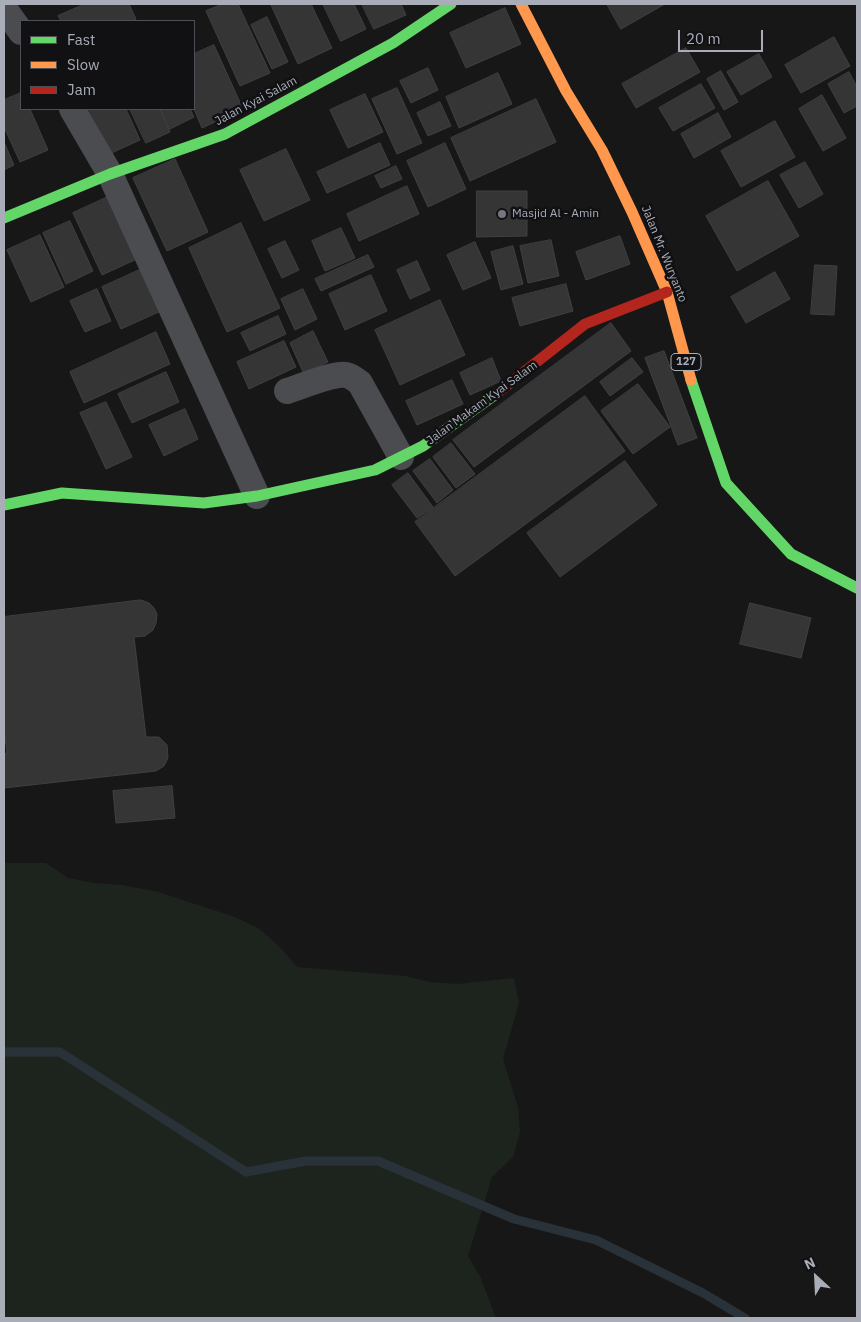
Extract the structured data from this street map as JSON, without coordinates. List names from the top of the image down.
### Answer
{
  "streets": {
    "street": [
      "Jalan Kyai Salam",
      "Jalan Mr. Wuryanto",
      "127",
      "Jalan Makam Kyai Salam"
    ]
  },
  "crossings": [
    ["Jalan Mr. Wuryanto", "Jalan Makam Kyai Salam"]
  ],
  "places": ["Masjid Al - Amin"],
  "legend": ["Fast", "Slow", "Jam"],
  "scale_bar": "20 m",
  "north": "top left"
}
